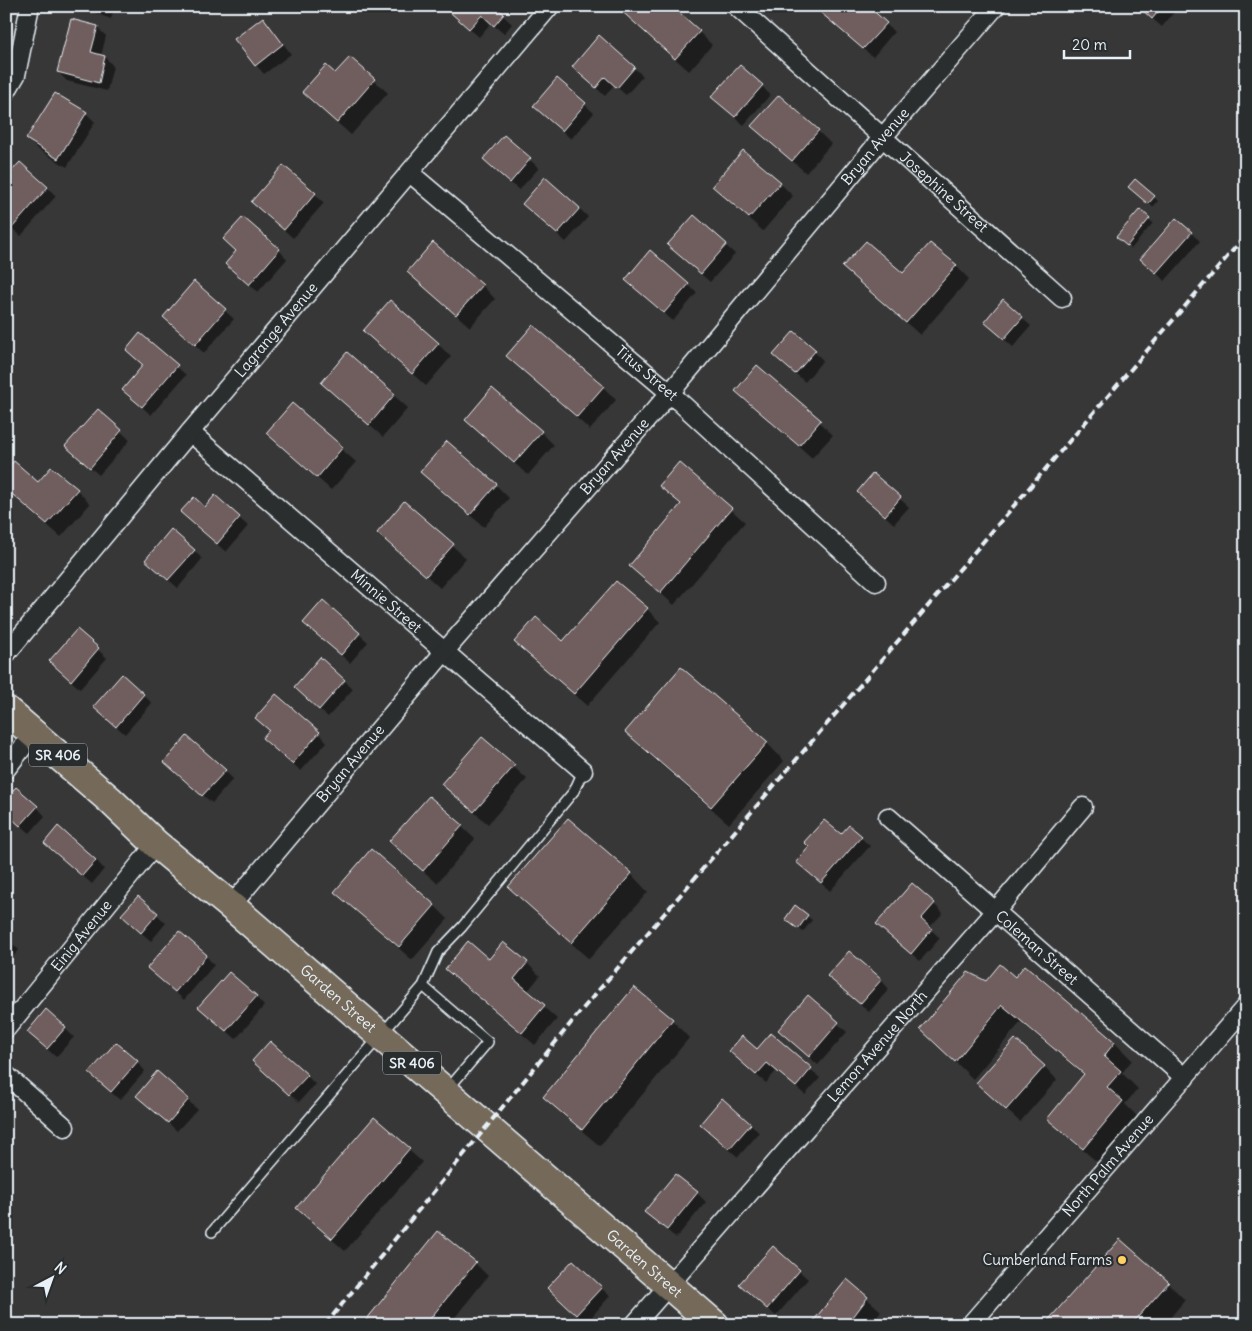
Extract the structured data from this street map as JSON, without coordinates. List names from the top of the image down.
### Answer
{
  "streets": {
    "main road": ["SR 406", "Garden Street"],
    "street": [
      "Bryan Avenue",
      "Josephine Street",
      "Lagrange Avenue",
      "Titus Street",
      "Minnie Street",
      "Einig Avenue",
      "Coleman Street",
      "Lemon Avenue North",
      "North Palm Avenue"
    ]
  },
  "crossings": [
    ["Bryan Avenue", "Josephine Street"],
    ["Bryan Avenue", "Titus Street"],
    ["Bryan Avenue", "Minnie Street"],
    ["Bryan Avenue", "Garden Street"],
    ["Lagrange Avenue", "Titus Street"],
    ["Lagrange Avenue", "Minnie Street"],
    ["Einig Avenue", "Garden Street"],
    ["Coleman Street", "Lemon Avenue North"],
    ["Coleman Street", "North Palm Avenue"],
    ["Garden Street", "Lemon Avenue North"]
  ],
  "places": ["Cumberland Farms"],
  "scale_bar": "20 m",
  "north": "top right"
}
